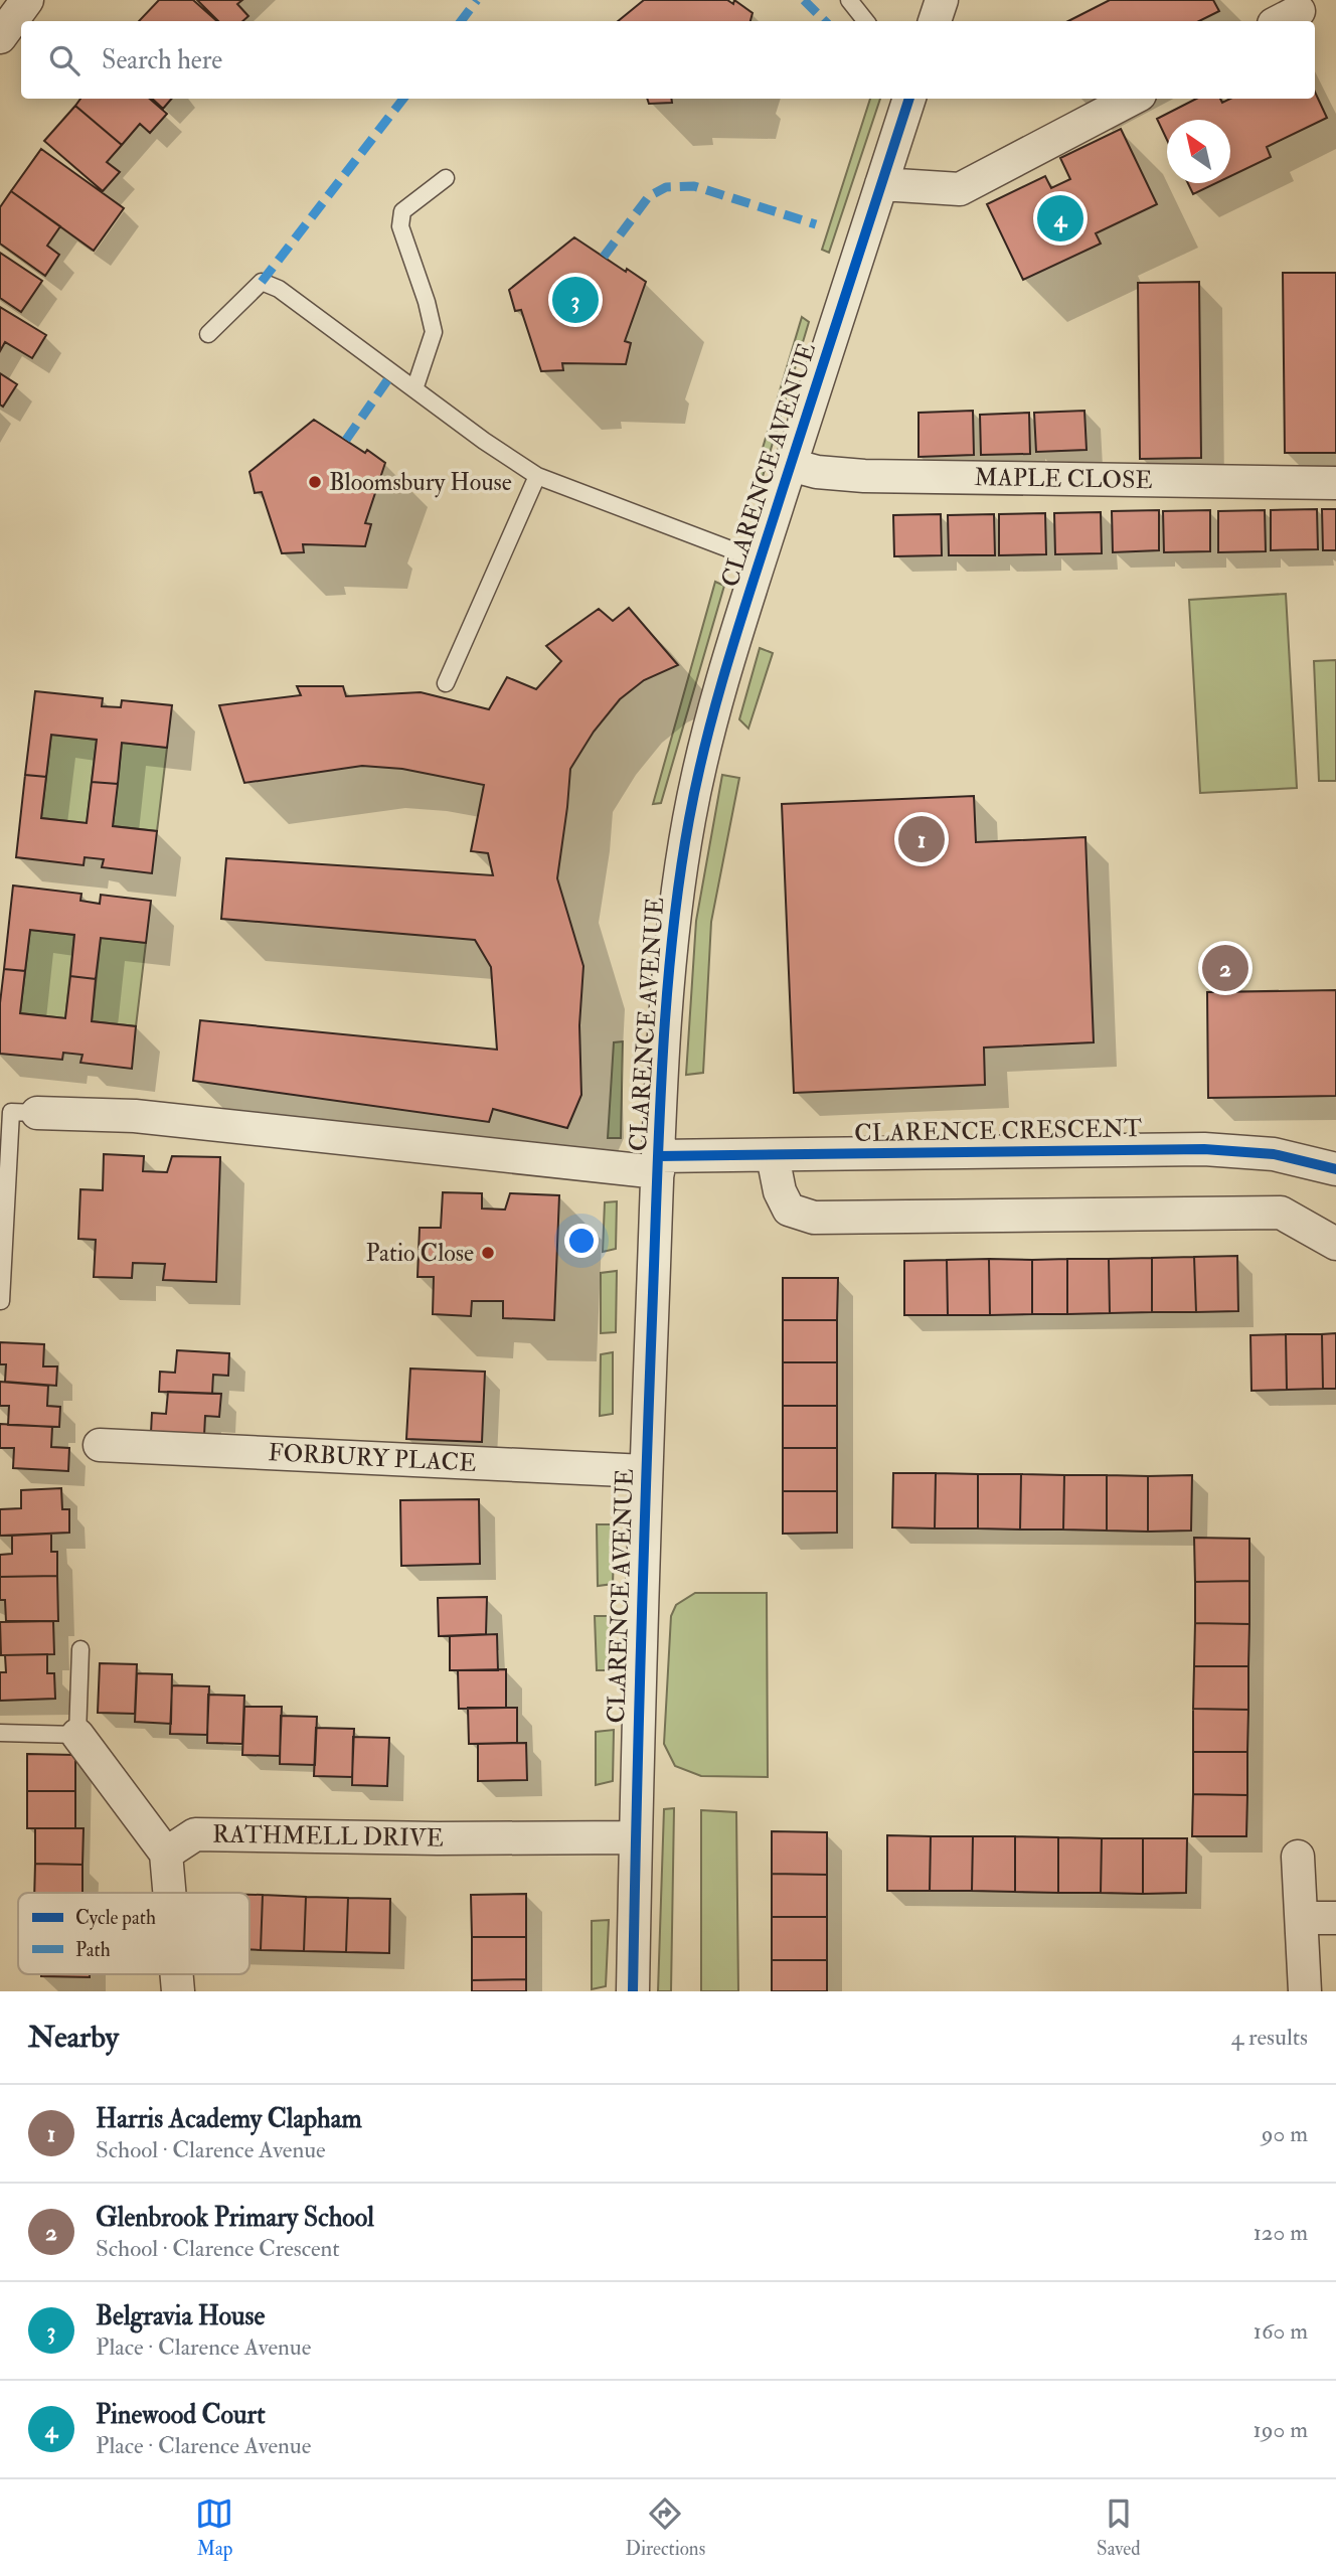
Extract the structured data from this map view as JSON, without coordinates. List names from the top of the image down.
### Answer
{
  "streets": {
    "street": [
      "CLARENCE AVENUE",
      "MAPLE CLOSE",
      "CLARENCE CRESCENT",
      "FORBURY PLACE",
      "RATHMELL DRIVE"
    ]
  },
  "crossings": [
    ["CLARENCE AVENUE", "MAPLE CLOSE"],
    ["CLARENCE AVENUE", "CLARENCE CRESCENT"],
    ["CLARENCE AVENUE", "FORBURY PLACE"],
    ["CLARENCE AVENUE", "RATHMELL DRIVE"]
  ],
  "places": ["Bloomsbury House", "Patio Close"],
  "legend": ["Cycle path", "Path"],
  "north": "top left",
  "page": {
    "search": "Search here",
    "pins": [
      "4",
      "3",
      "1",
      "2"
    ],
    "heading": ["Nearby", "4 results"],
    "list": [
      {
        "mark": "1",
        "name": "Harris Academy Clapham",
        "note": "School · Clarence Avenue",
        "value": "90 m"
      },
      {
        "mark": "2",
        "name": "Glenbrook Primary School",
        "note": "School · Clarence Crescent",
        "value": "120 m"
      },
      {
        "mark": "3",
        "name": "Belgravia House",
        "note": "Place · Clarence Avenue",
        "value": "160 m"
      },
      {
        "mark": "4",
        "name": "Pinewood Court",
        "note": "Place · Clarence Avenue",
        "value": "190 m"
      }
    ],
    "nav": ["Map", "Directions", "Saved"]
  }
}
